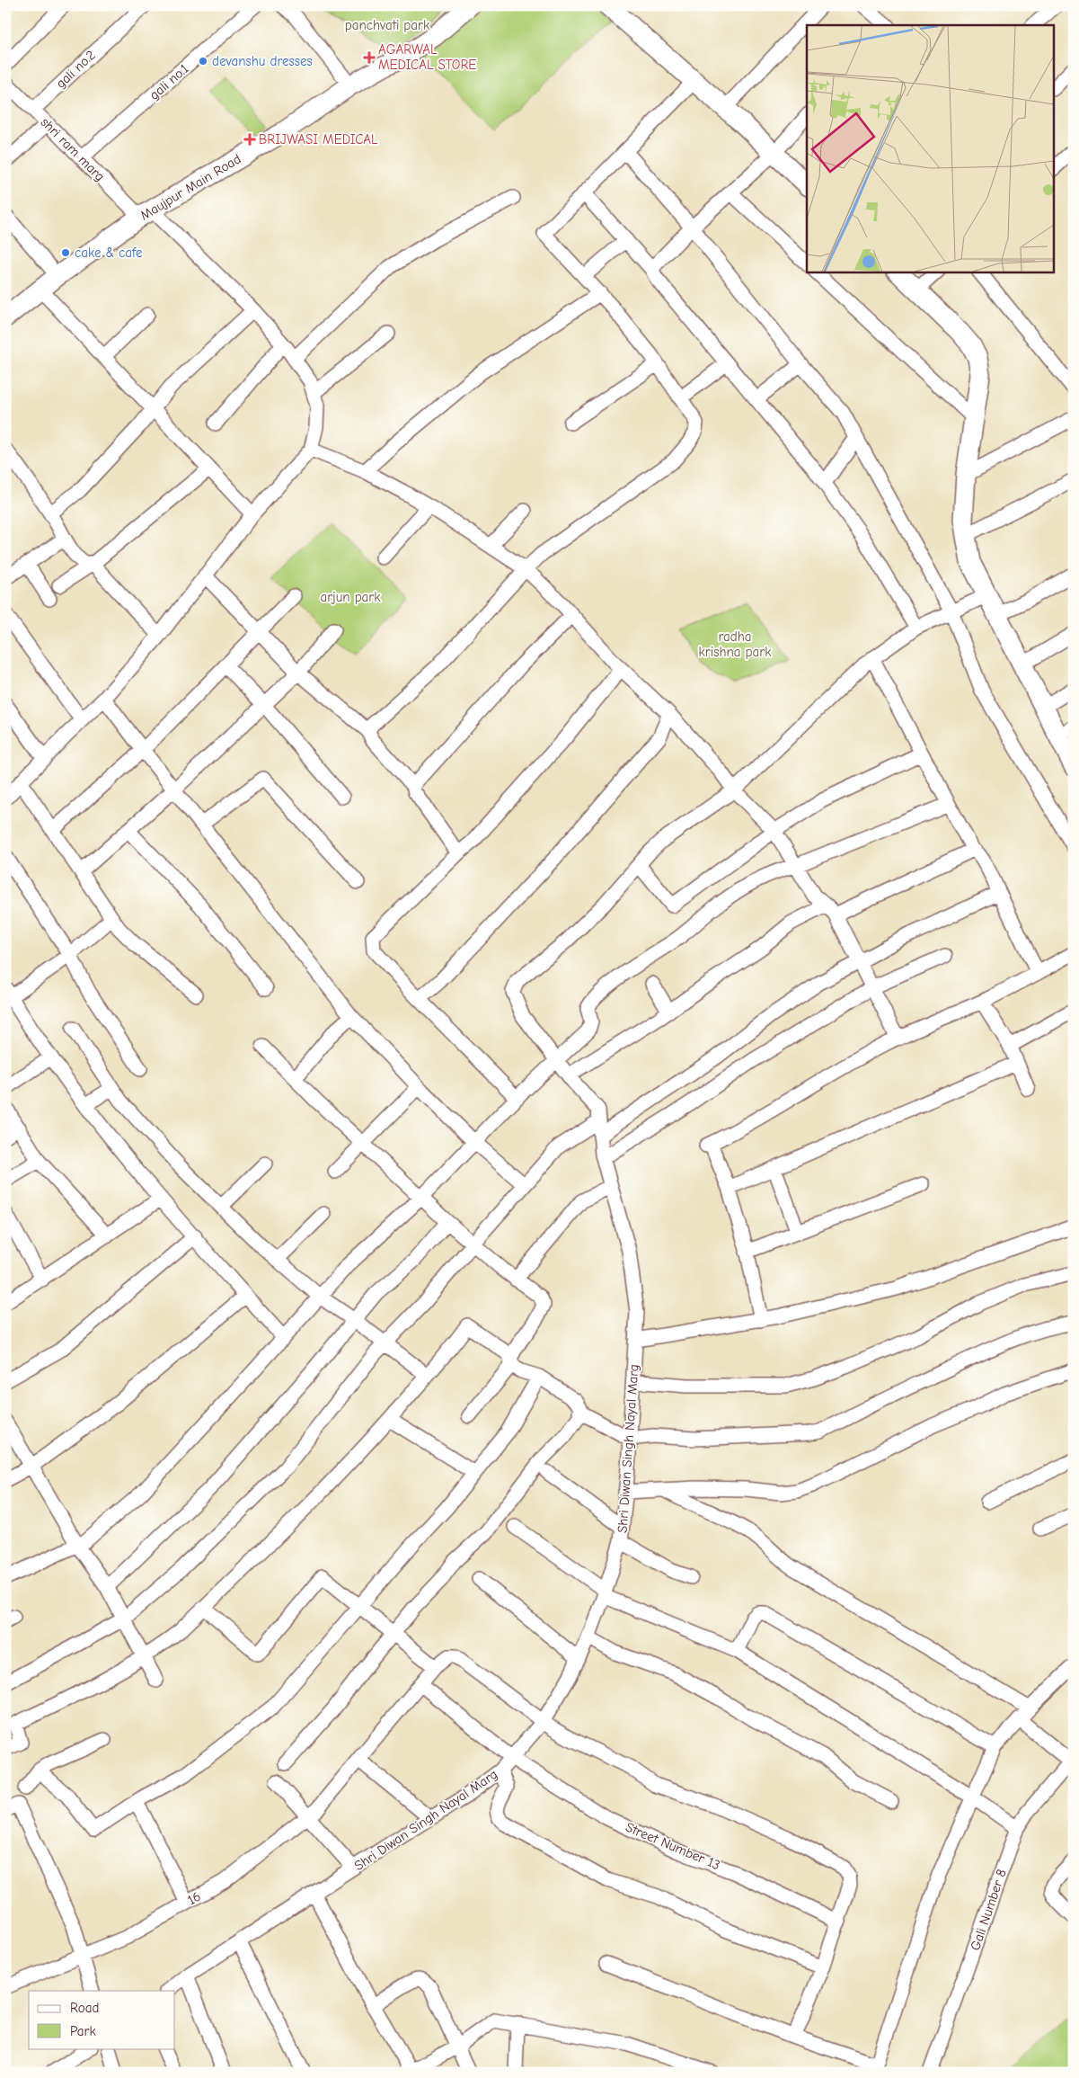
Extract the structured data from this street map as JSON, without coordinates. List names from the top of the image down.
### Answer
{
  "streets": {
    "street": [
      "gali no.2",
      "gali no.1",
      "shri ram marg",
      "Maujpur Main Road",
      "Shri Diwan Singh Nayal Marg",
      "Street Number 13",
      "16",
      "Gali Number 8"
    ]
  },
  "crossings": [
    ["gali no.2", "shri ram marg"],
    ["gali no.1", "shri ram marg"],
    ["shri ram marg", "Maujpur Main Road"],
    ["Shri Diwan Singh Nayal Marg", "Street Number 13"],
    ["Shri Diwan Singh Nayal Marg", "16"],
    ["Street Number 13", "16"]
  ],
  "parks": ["panchvati park", "arjun park", "radha krishna park"],
  "places": {
    "health": ["AGARWAL MEDICAL STORE", "BRIJWASI MEDICAL"],
    "other": ["devanshu dresses", "cake & cafe"]
  },
  "legend": ["Road", "Park"]
}
